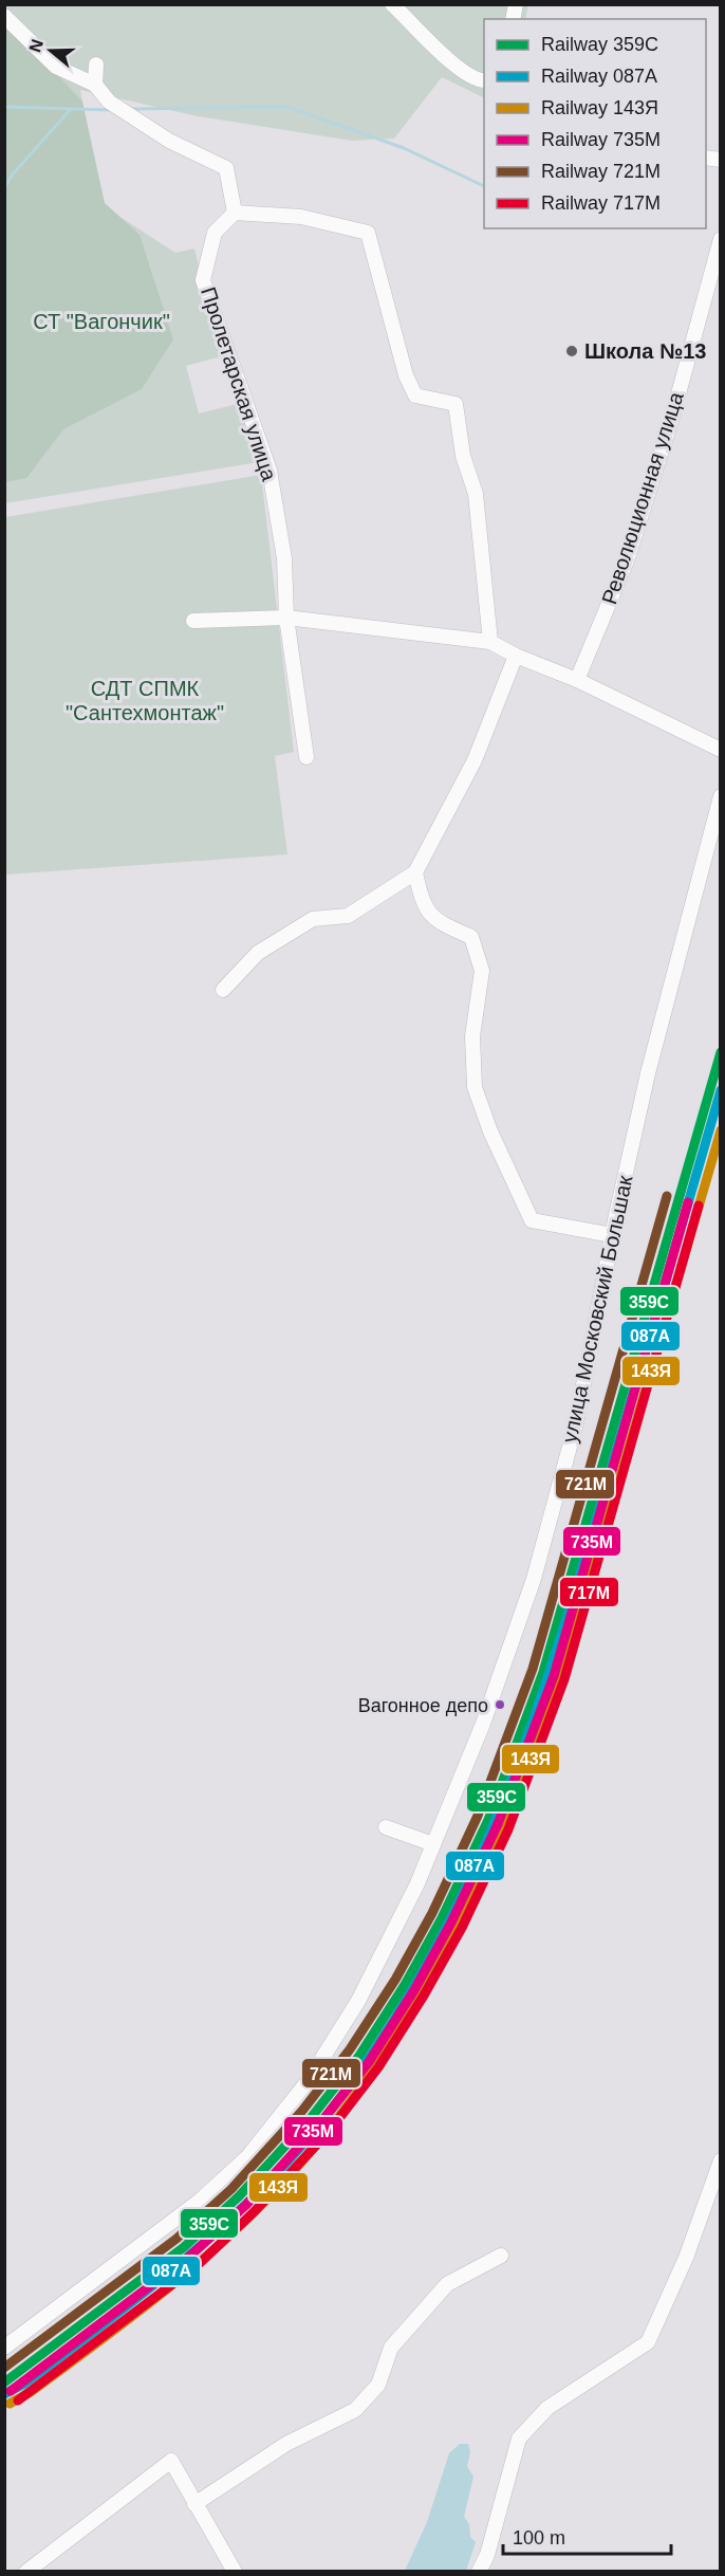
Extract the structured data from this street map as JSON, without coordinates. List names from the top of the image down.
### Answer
{
  "streets": {
    "street": ["Пролетарская улица", "Революционная улица", "улица Московский Большак"]
  },
  "parks": ["СТ \"Вагончик\"", "СДТ СПМК \"Сантехмонтаж\""],
  "places": ["Школа №13", "Вагонное депо"],
  "lines": [
    "rail line 359С",
    "rail line 087А",
    "rail line 143Я",
    "rail line 721М",
    "rail line 735М",
    "rail line 717М"
  ],
  "legend": [
    "Railway 359С",
    "Railway 087А",
    "Railway 143Я",
    "Railway 735М",
    "Railway 721М",
    "Railway 717М"
  ],
  "scale_bar": "100 m",
  "north": "left"
}
